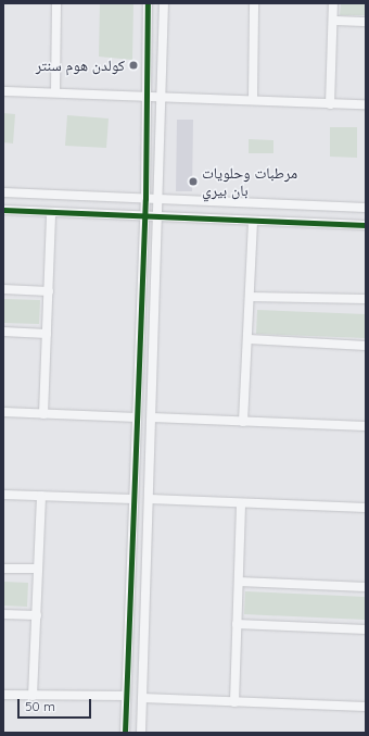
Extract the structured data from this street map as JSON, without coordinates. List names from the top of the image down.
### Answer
{
  "places": ["كولدن هوم سنتر", "مرطبات وحلويات بان بيري"],
  "scale_bar": "50 m"
}
